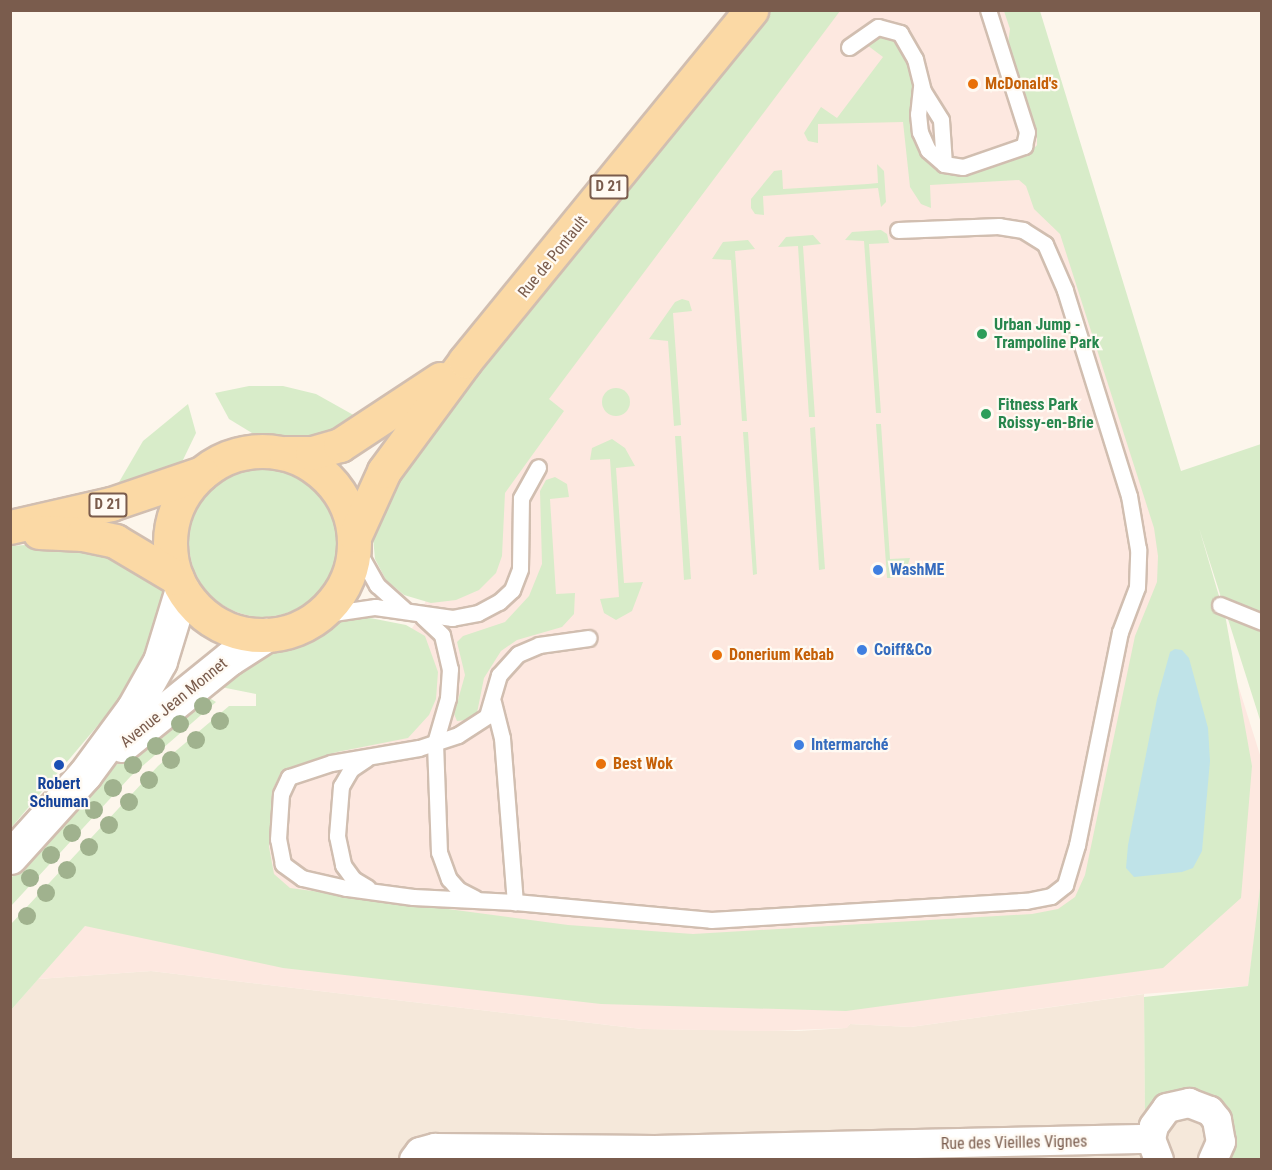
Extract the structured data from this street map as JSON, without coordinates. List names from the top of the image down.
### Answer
{
  "streets": {
    "main road": ["D 21", "Rue de Pontault", "Avenue Jean Monnet"],
    "street": ["Rue des Vieilles Vignes"]
  },
  "crossings": [
    ["D 21", "Rue de Pontault"],
    ["D 21", "Avenue Jean Monnet"],
    ["Rue de Pontault", "Avenue Jean Monnet"]
  ],
  "places": [
    "McDonald's",
    "Urban Jump - Trampoline Park",
    "Fitness Park Roissy-en-Brie",
    "WashME",
    "Coiff&Co",
    "Donerium Kebab",
    "Intermarché",
    "Best Wok",
    "Robert Schuman"
  ]
}
